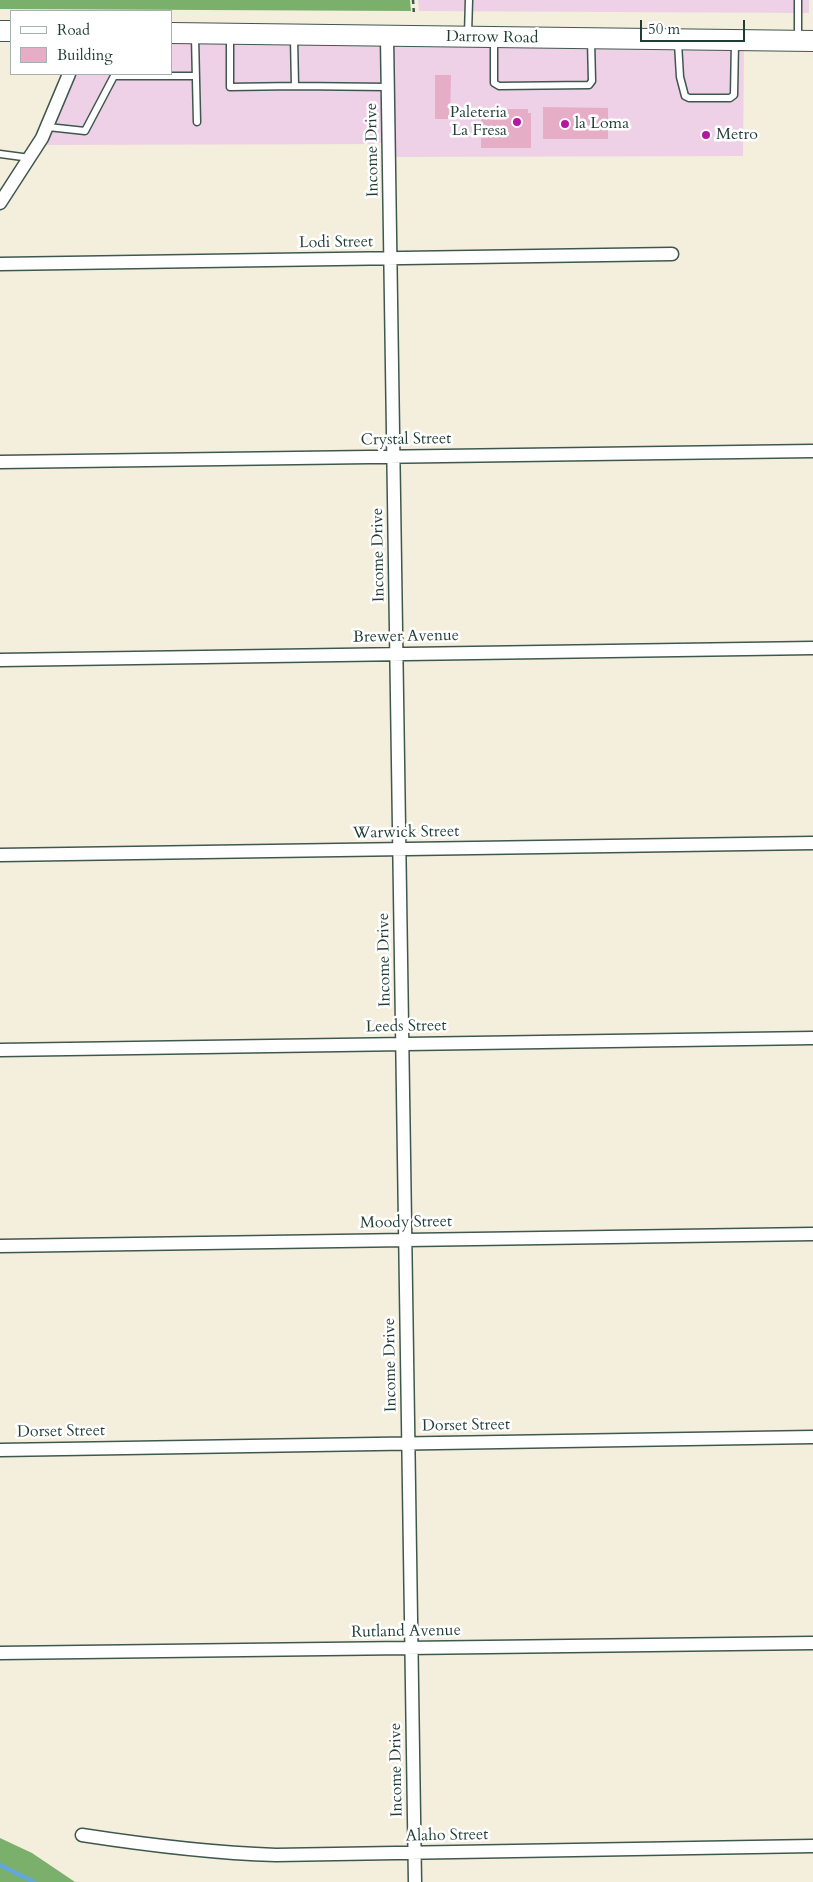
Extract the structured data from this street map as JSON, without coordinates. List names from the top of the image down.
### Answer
{
  "streets": {
    "main road": ["Darrow Road"],
    "street": [
      "Income Drive",
      "Lodi Street",
      "Crystal Street",
      "Brewer Avenue",
      "Warwick Street",
      "Leeds Street",
      "Moody Street",
      "Dorset Street",
      "Rutland Avenue",
      "Alaho Street"
    ]
  },
  "crossings": [
    ["Darrow Road", "Income Drive"],
    ["Income Drive", "Lodi Street"],
    ["Income Drive", "Crystal Street"],
    ["Income Drive", "Brewer Avenue"],
    ["Income Drive", "Warwick Street"],
    ["Income Drive", "Leeds Street"],
    ["Income Drive", "Moody Street"],
    ["Income Drive", "Dorset Street"],
    ["Income Drive", "Rutland Avenue"],
    ["Income Drive", "Alaho Street"]
  ],
  "places": ["Paleteria La Fresa", "la Loma", "Metro"],
  "legend": ["Road", "Building"],
  "scale_bar": "50 m"
}
